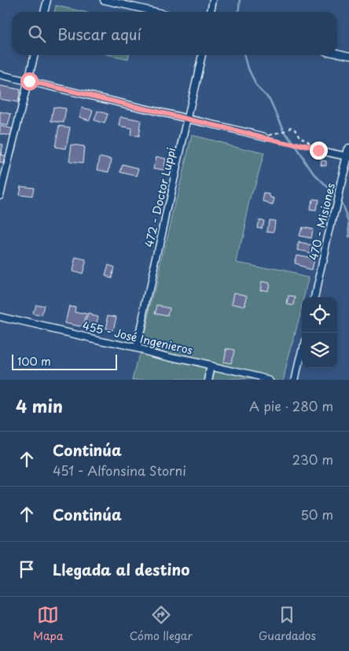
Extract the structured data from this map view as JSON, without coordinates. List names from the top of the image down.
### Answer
{
  "streets": {
    "street": ["472 - Doctor Luppi", "470 - Misiones", "455 - José Ingenieros"]
  },
  "crossings": [
    ["472 - Doctor Luppi", "455 - José Ingenieros"]
  ],
  "scale_bar": "100 m",
  "page": {
    "search": "Buscar aquí",
    "scale": "100 m",
    "heading": ["4 min", "A pie · 280 m"],
    "list": [
      ["Continúa", "451 - Alfonsina Storni", "230 m"],
      ["Continúa", "50 m"],
      "Llegada al destino"
    ],
    "nav": ["Mapa", "Cómo llegar", "Guardados"]
  }
}
